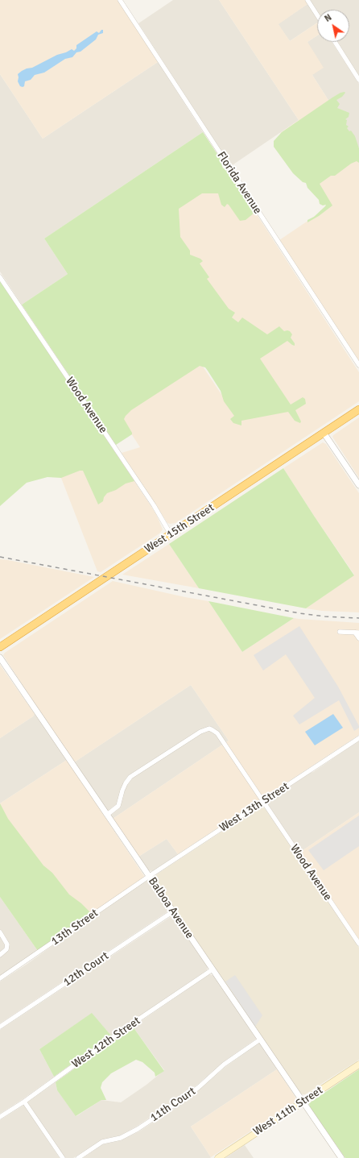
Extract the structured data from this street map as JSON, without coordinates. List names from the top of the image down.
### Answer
{
  "streets": {
    "highway": ["West 15th Street"],
    "main road": ["West 11th Street"],
    "street": [
      "Florida Avenue",
      "Wood Avenue",
      "West 13th Street",
      "Balboa Avenue",
      "13th Street",
      "12th Court",
      "West 12th Street",
      "11th Court"
    ]
  },
  "crossings": [
    ["Wood Avenue", "West 15th Street"],
    ["Wood Avenue", "West 13th Street"],
    ["Wood Avenue", "Balboa Avenue"],
    ["West 13th Street", "Balboa Avenue"],
    ["West 13th Street", "13th Street"],
    ["Balboa Avenue", "13th Street"],
    ["Balboa Avenue", "12th Court"],
    ["Balboa Avenue", "West 12th Street"],
    ["Balboa Avenue", "11th Court"],
    ["Balboa Avenue", "West 11th Street"]
  ],
  "north": "top left"
}
